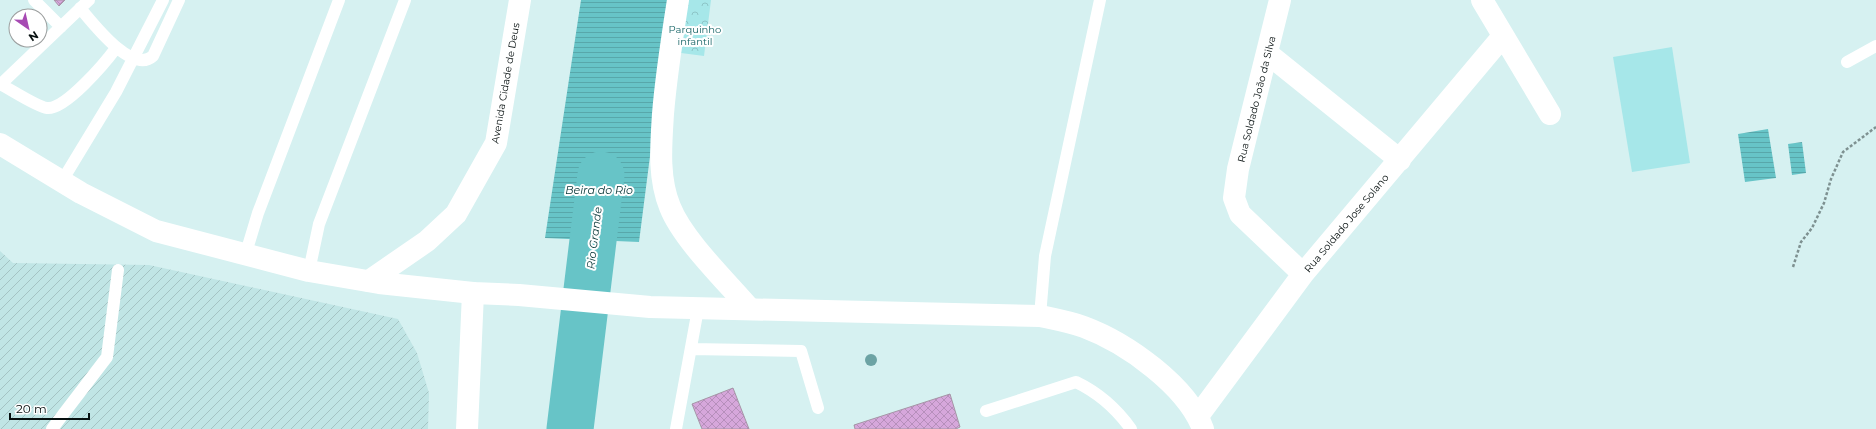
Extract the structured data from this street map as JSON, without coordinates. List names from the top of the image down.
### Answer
{
  "streets": {
    "street": ["Avenida Cidade de Deus", "Rua Soldado João da Silva", "Rua Soldado Jose Solano"]
  },
  "crossings": [
    ["Rua Soldado João da Silva", "Rua Soldado Jose Solano"]
  ],
  "water": ["Beira do Rio", "Rio Grande"],
  "parks": ["Parquinho infantil"],
  "scale_bar": "20 m",
  "north": "bottom right"
}
